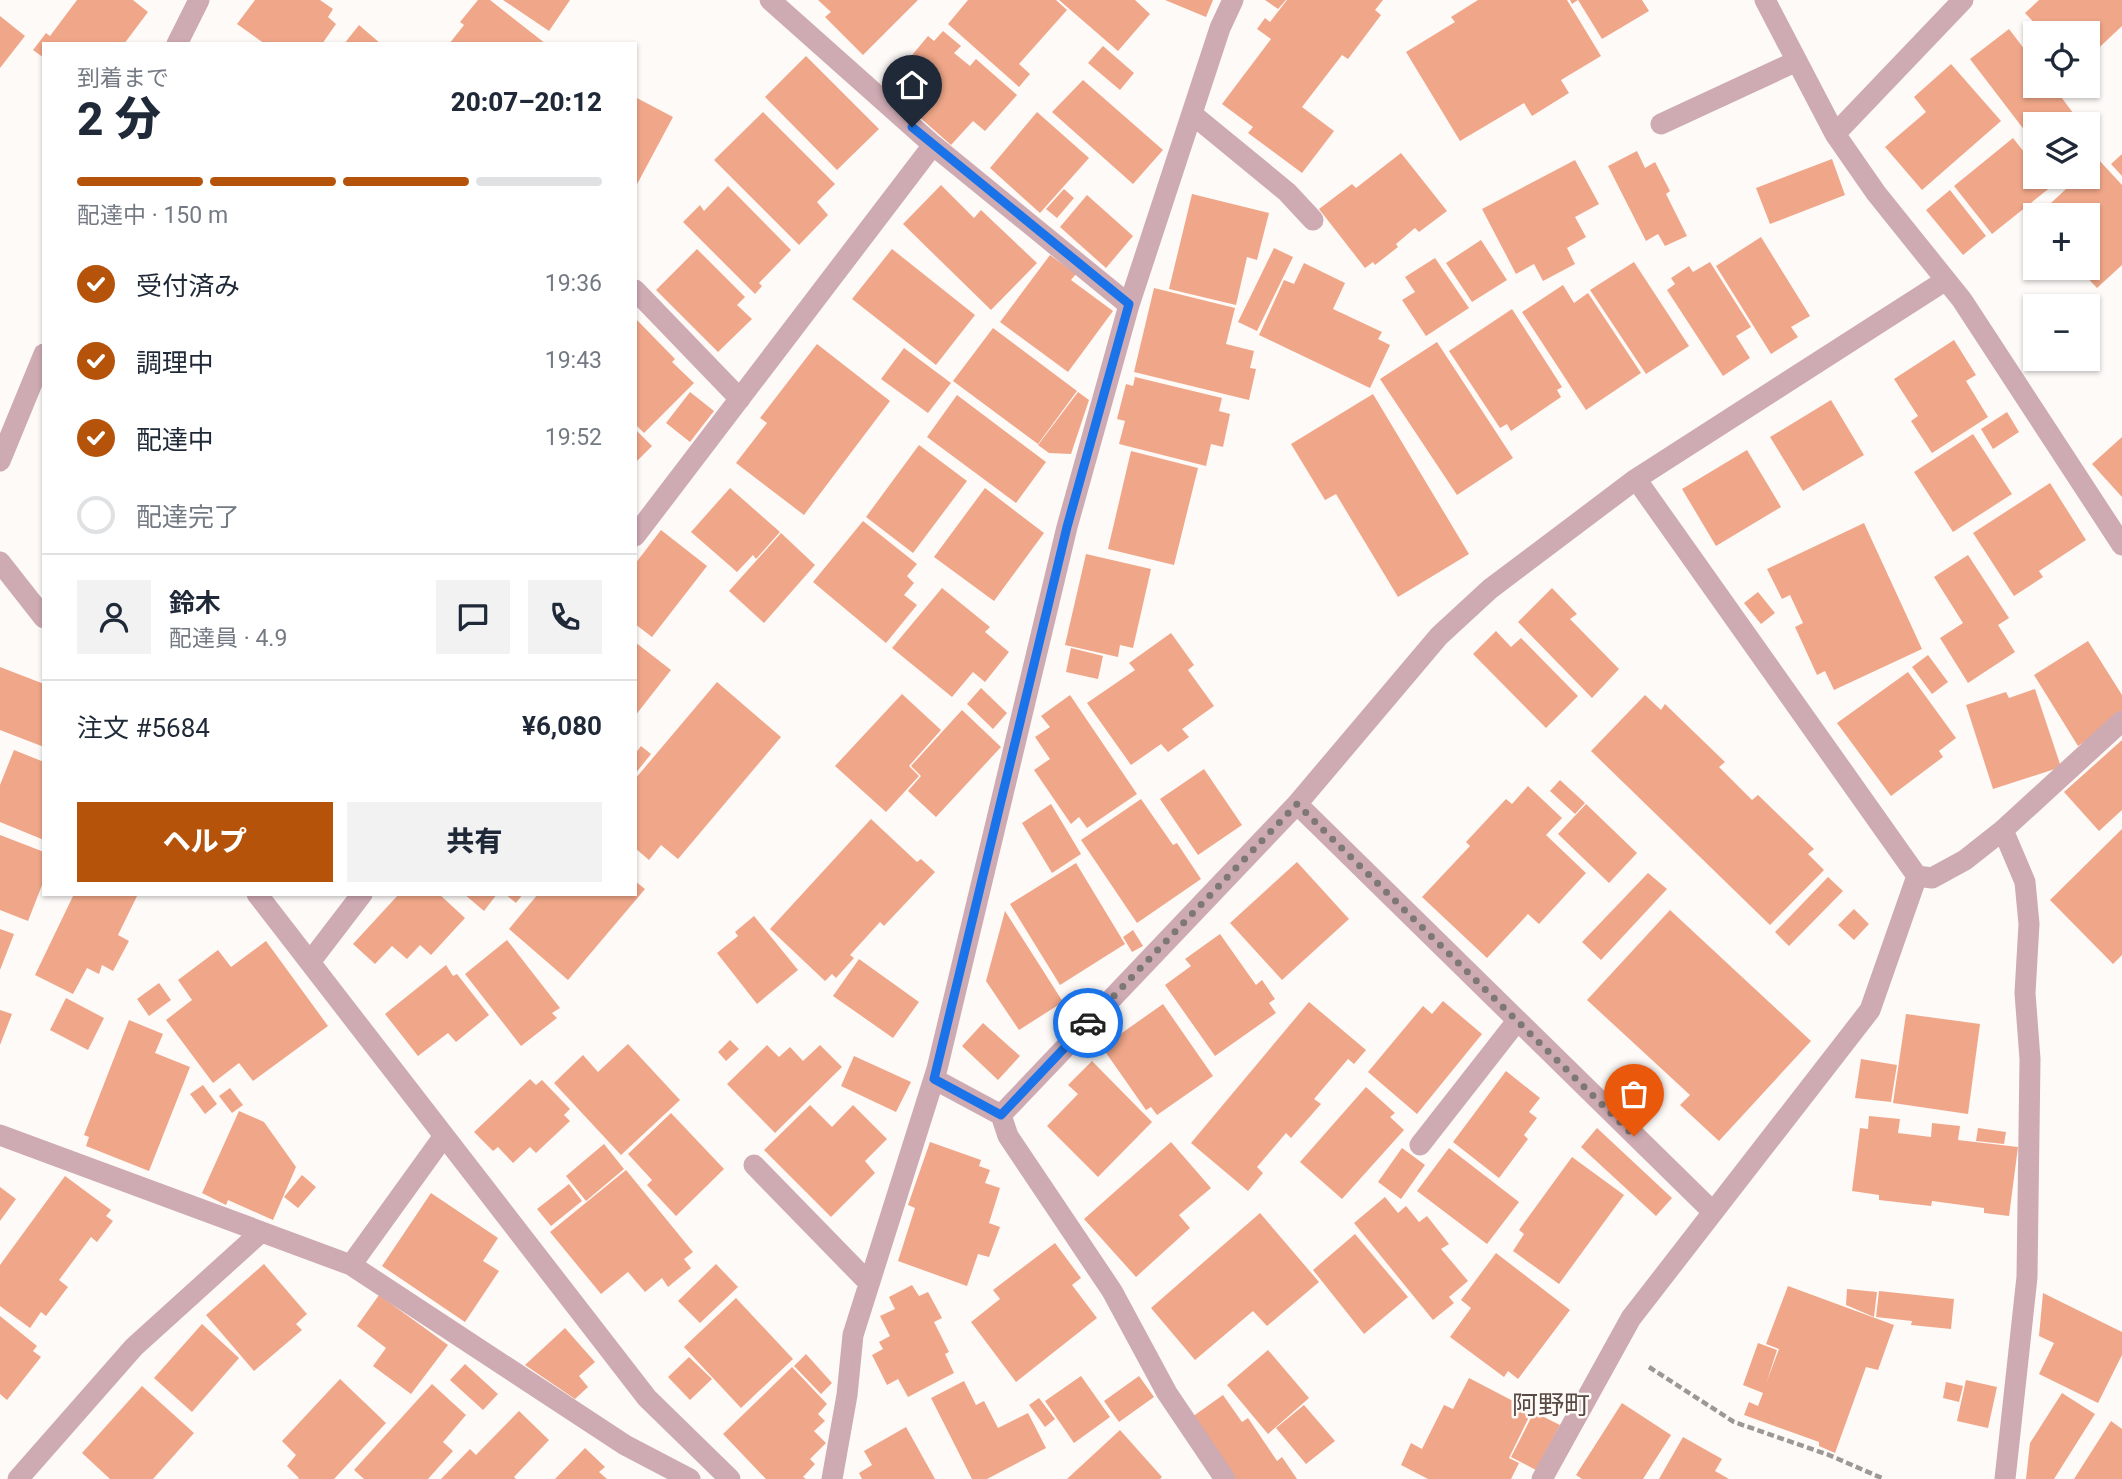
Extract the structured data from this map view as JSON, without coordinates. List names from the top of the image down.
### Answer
{
  "districts": ["阿野町"],
  "page": {
    "map_buttons": ["+", "−"],
    "heading": ["2 分", "到着まで", "20:07–20:12"],
    "panel": [
      "鈴木",
      "配達員 · 4.9",
      "注文 #5684",
      "¥6,080"
    ],
    "bar": "配達中 · 150 m",
    "list": [
      ["受付済み", "19:36"],
      ["調理中", "19:43"],
      ["配達中", "19:52"],
      "配達完了"
    ],
    "buttons": ["ヘルプ", "共有"]
  }
}
